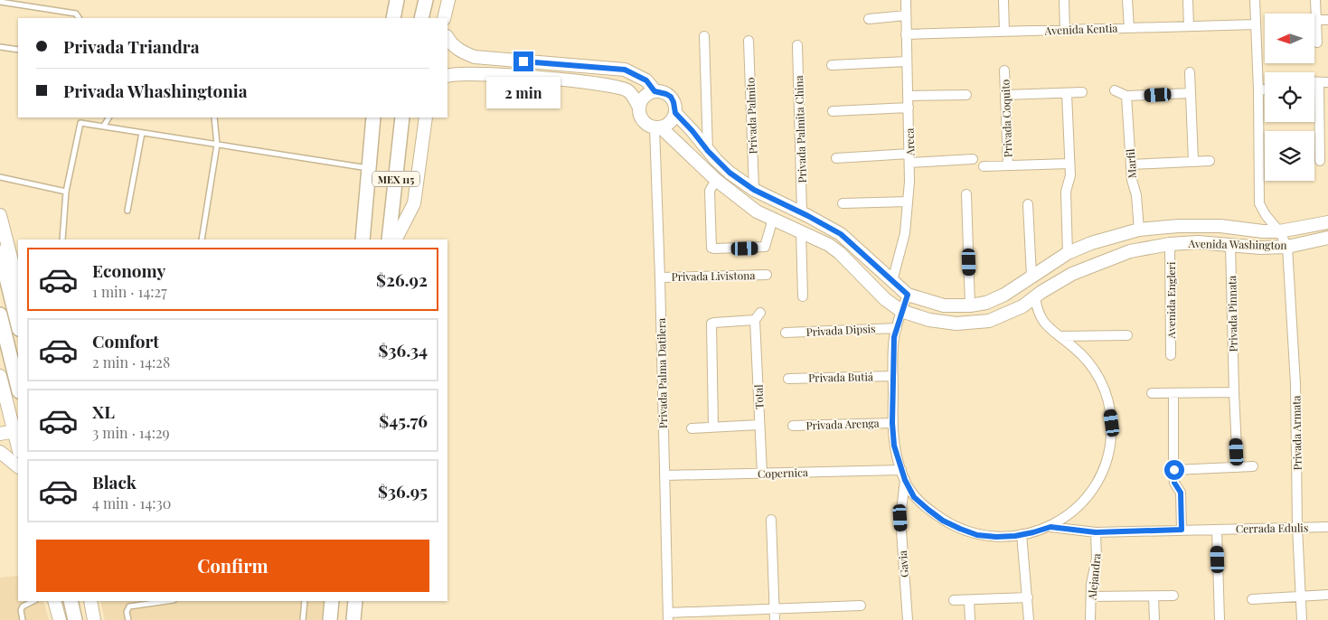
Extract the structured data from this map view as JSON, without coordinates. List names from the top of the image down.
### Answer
{
  "streets": {
    "main road": ["MEX 115", "Avenida Washington"],
    "street": [
      "Avenida Kentia",
      "Privada Palmito",
      "Privada Coquito",
      "Privada Palmita China",
      "Areca",
      "Marfil",
      "Privada Livistona",
      "Avenida Engleri",
      "Privada Pinnata",
      "Privada Dipsis",
      "Privada Palma Datilera",
      "Privada Butiá",
      "Total",
      "Privada Arenga",
      "Privada Armata",
      "Copernica",
      "Cerrada Edulis",
      "Gavia",
      "Alejandra"
    ]
  },
  "crossings": [
    ["Avenida Kentia", "Areca"],
    ["Privada Palmito", "Avenida Washington"],
    ["Privada Palmita China", "Avenida Washington"],
    ["Areca", "Avenida Washington"],
    ["Marfil", "Avenida Washington"],
    ["Avenida Washington", "Avenida Engleri"],
    ["Avenida Washington", "Privada Pinnata"],
    ["Avenida Washington", "Privada Palma Datilera"],
    ["Avenida Washington", "Privada Armata"],
    ["Privada Livistona", "Privada Palma Datilera"],
    ["Privada Palma Datilera", "Copernica"],
    ["Total", "Copernica"],
    ["Privada Armata", "Cerrada Edulis"],
    ["Cerrada Edulis", "Alejandra"]
  ],
  "north": "left",
  "page": {
    "banner": ["Privada Triandra", "Privada Whashingtonia"],
    "bubble": "2 min",
    "list": [
      {
        "name": "Economy",
        "note": "1 min · 14:27",
        "value": "$26.92"
      },
      {
        "name": "Comfort",
        "note": "2 min · 14:28",
        "value": "$36.34"
      },
      {
        "name": "XL",
        "note": "3 min · 14:29",
        "value": "$45.76"
      },
      {
        "name": "Black",
        "note": "4 min · 14:30",
        "value": "$36.95"
      }
    ],
    "buttons": "Confirm"
  }
}
